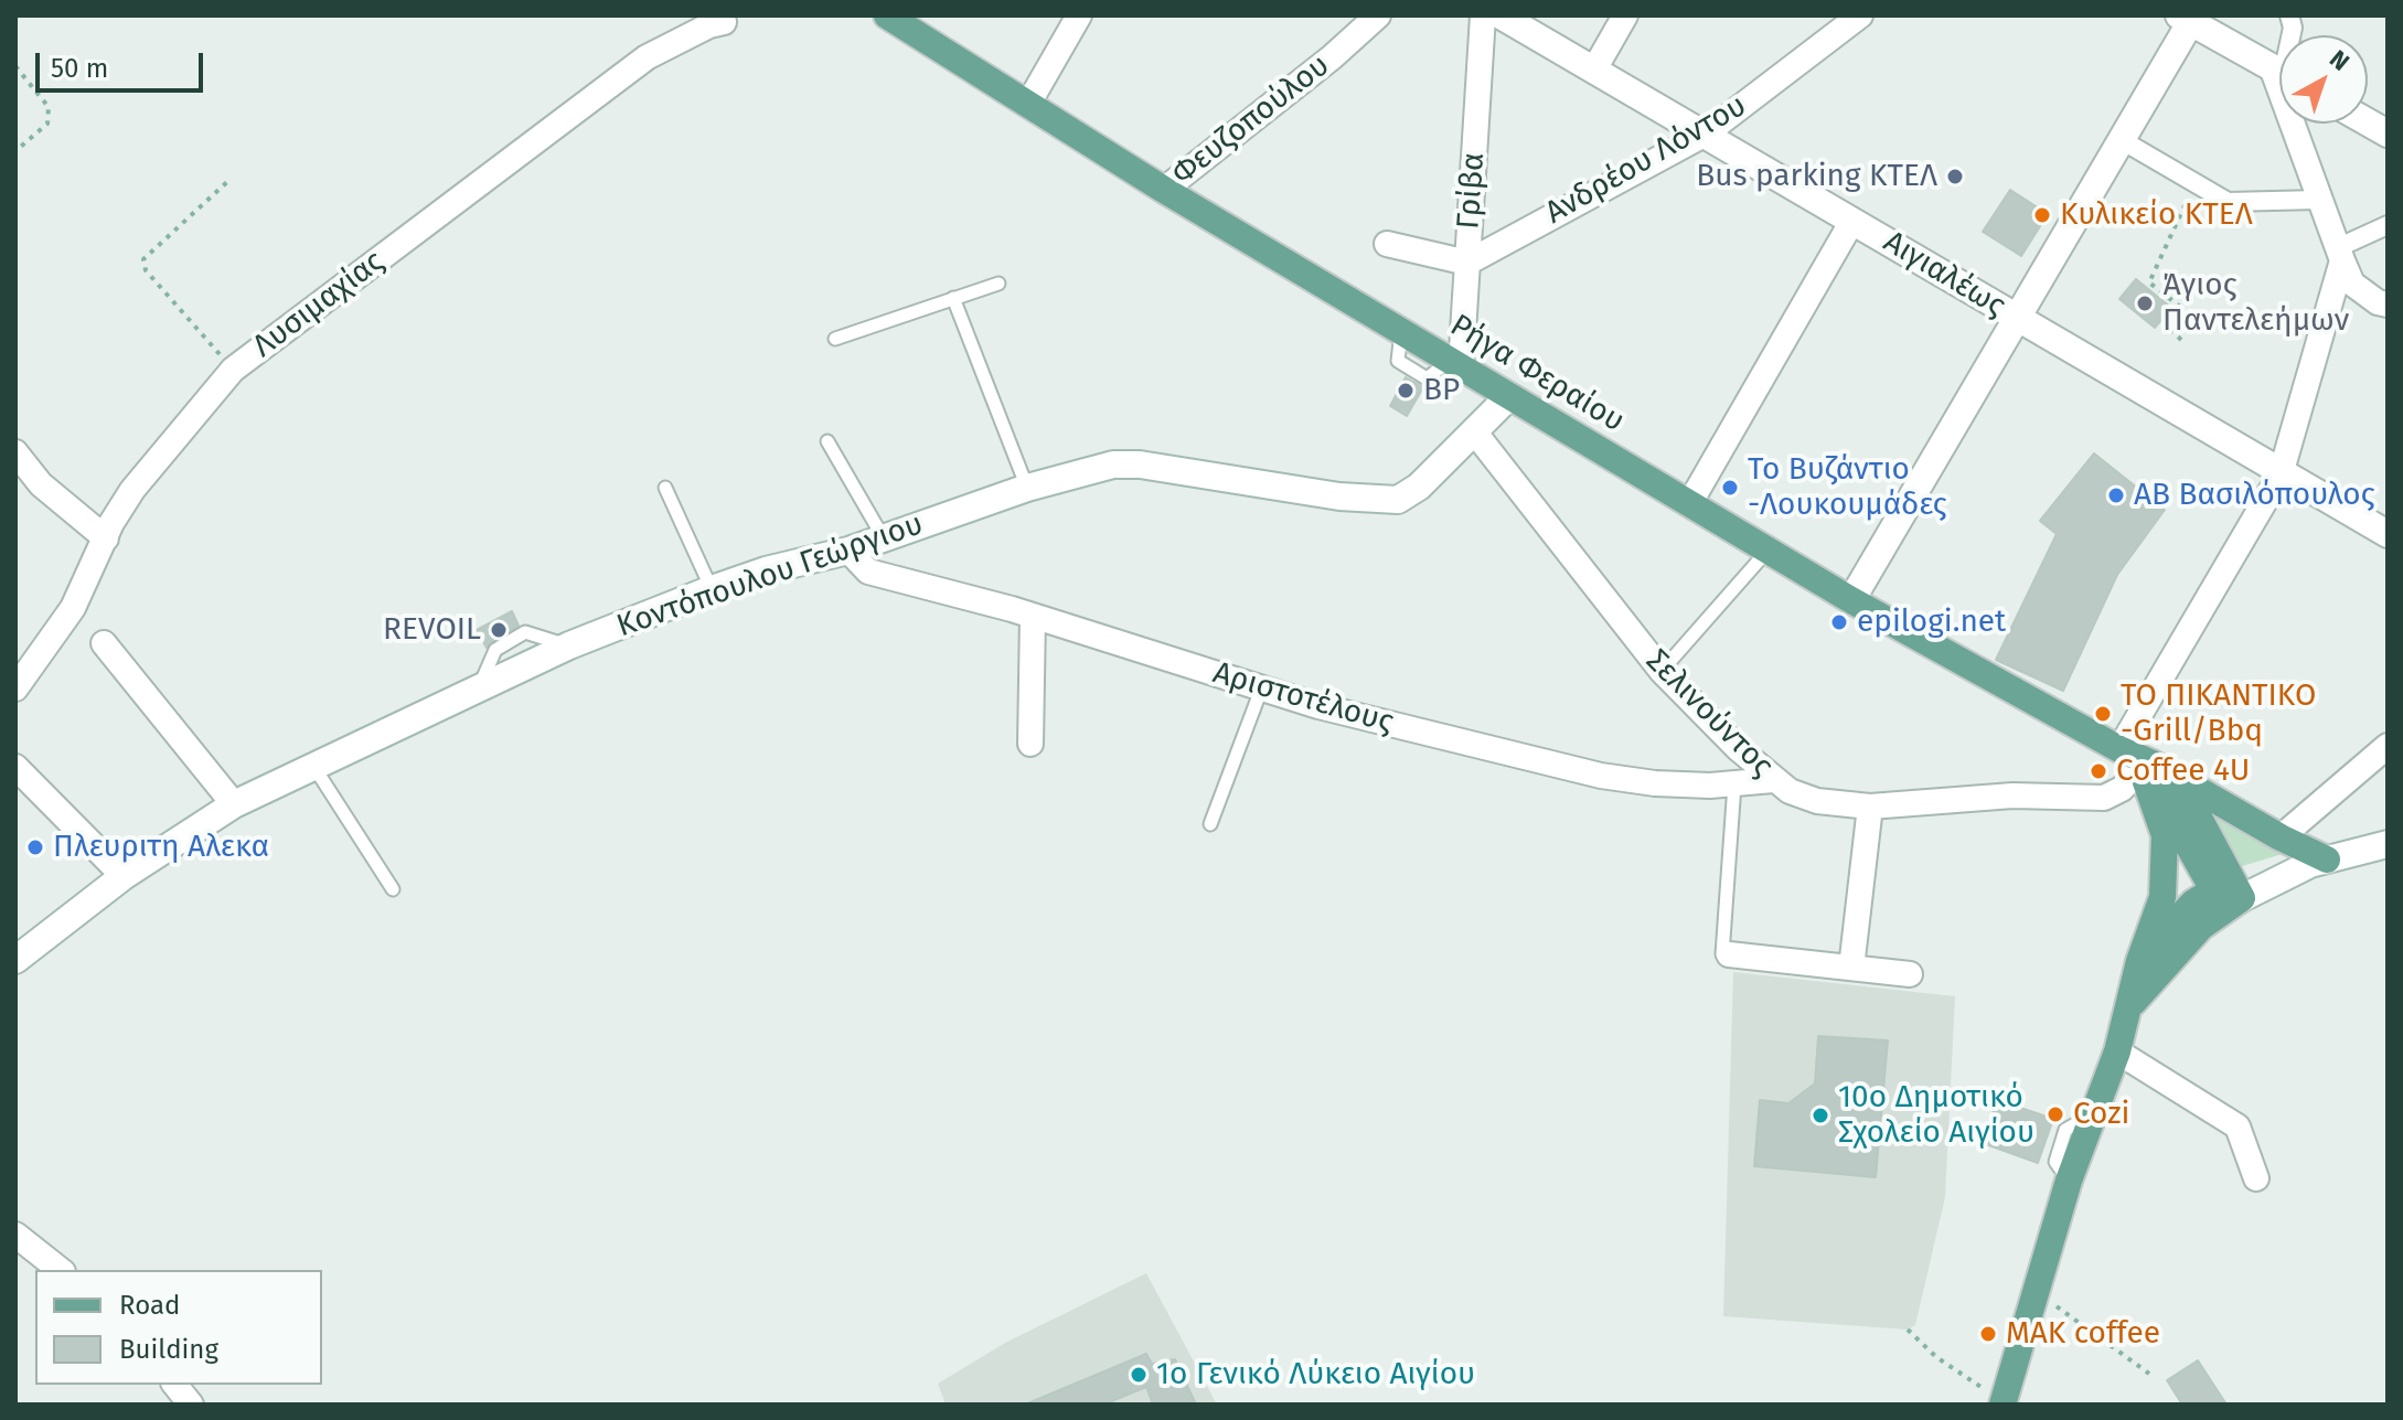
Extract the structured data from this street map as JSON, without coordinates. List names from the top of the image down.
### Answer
{
  "streets": {
    "main road": ["Ρήγα Φεραίου"],
    "street": [
      "Φευζοπούλου",
      "Ανδρέου Λόντου",
      "Γρίβα",
      "Αιγιαλέως",
      "Λυσιμαχίας",
      "Κοντόπουλου Γεώργιου",
      "Αριστοτέλους",
      "Σελινούντος"
    ]
  },
  "crossings": [
    ["Φευζοπούλου", "Ρήγα Φεραίου"],
    ["Ανδρέου Λόντου", "Γρίβα"],
    ["Ανδρέου Λόντου", "Αιγιαλέως"],
    ["Γρίβα", "Ρήγα Φεραίου"],
    ["Ρήγα Φεραίου", "Κοντόπουλου Γεώργιου"],
    ["Κοντόπουλου Γεώργιου", "Αριστοτέλους"],
    ["Κοντόπουλου Γεώργιου", "Σελινούντος"],
    ["Αριστοτέλους", "Σελινούντος"]
  ],
  "places": [
    "Bus parking ΚΤΕΛ",
    "Κυλικείο ΚΤΕΛ",
    "Άγιος Παντελεήμων",
    "BP",
    "Το Βυζάντιο -Λουκουμάδες",
    "ΑΒ Βασιλόπουλος",
    "epilogi.net",
    "REVOIL",
    "ΤΟ ΠΙΚΑΝΤΙΚΟ -Grill/Bbq",
    "Coffee 4U",
    "Πλευριτη Αλεκα",
    "Cozi",
    "10o Δημοτικό Σχολείο Αιγίου",
    "ΜΑΚ coffee",
    "1o Γενικό Λύκειο Αιγίου"
  ],
  "legend": ["Road", "Building"],
  "scale_bar": "50 m",
  "north": "top right"
}
